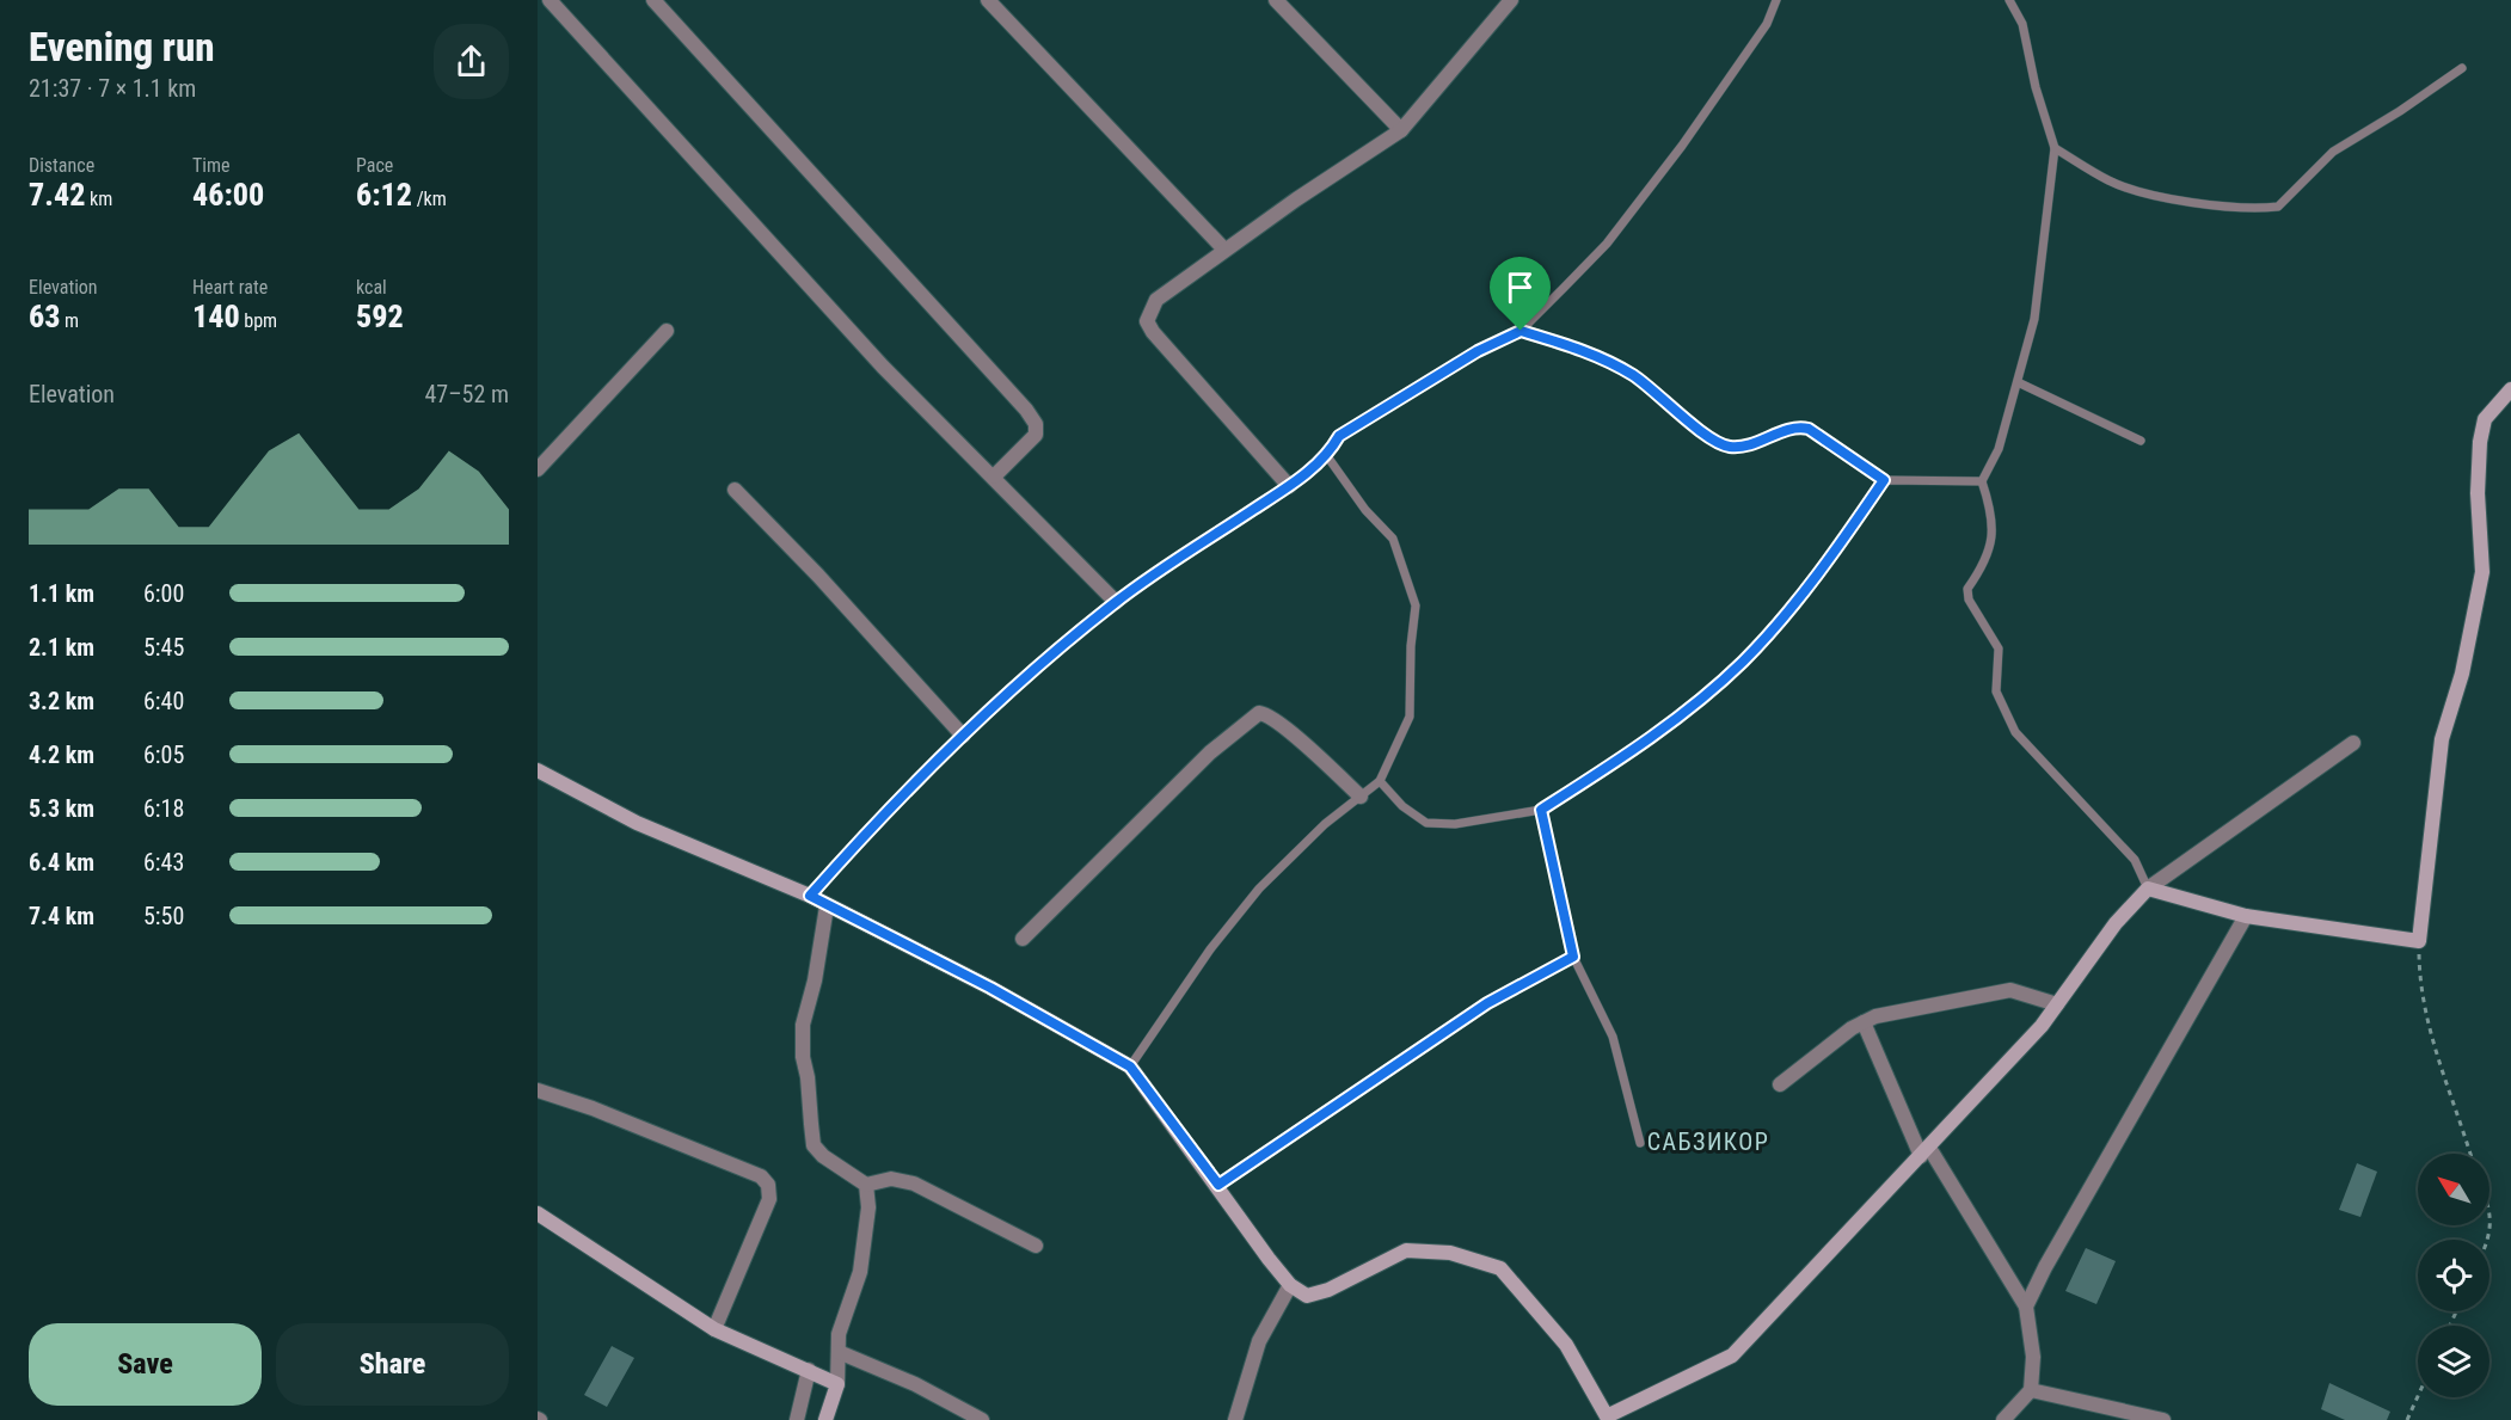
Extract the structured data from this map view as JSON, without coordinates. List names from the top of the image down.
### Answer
{
  "districts": ["САБЗИКОР"],
  "north": "top left",
  "page": {
    "heading": ["Evening run", "21:37 · 7 × 1.1 km"],
    "stats": [
      ["Distance", "7.42 km"],
      ["Time", "46:00"],
      ["Pace", "6:12 /km"],
      ["Elevation", "63 m"],
      ["Heart rate", "140 bpm"],
      ["kcal", "592"]
    ],
    "chart": ["Elevation", "47–52 m"],
    "list": [
      {
        "name": "1.1 km",
        "note": "6:00"
      },
      {
        "name": "2.1 km",
        "note": "5:45"
      },
      {
        "name": "3.2 km",
        "note": "6:40"
      },
      {
        "name": "4.2 km",
        "note": "6:05"
      },
      {
        "name": "5.3 km",
        "note": "6:18"
      },
      {
        "name": "6.4 km",
        "note": "6:43"
      },
      {
        "name": "7.4 km",
        "note": "5:50"
      }
    ],
    "buttons": ["Save", "Share"]
  }
}
